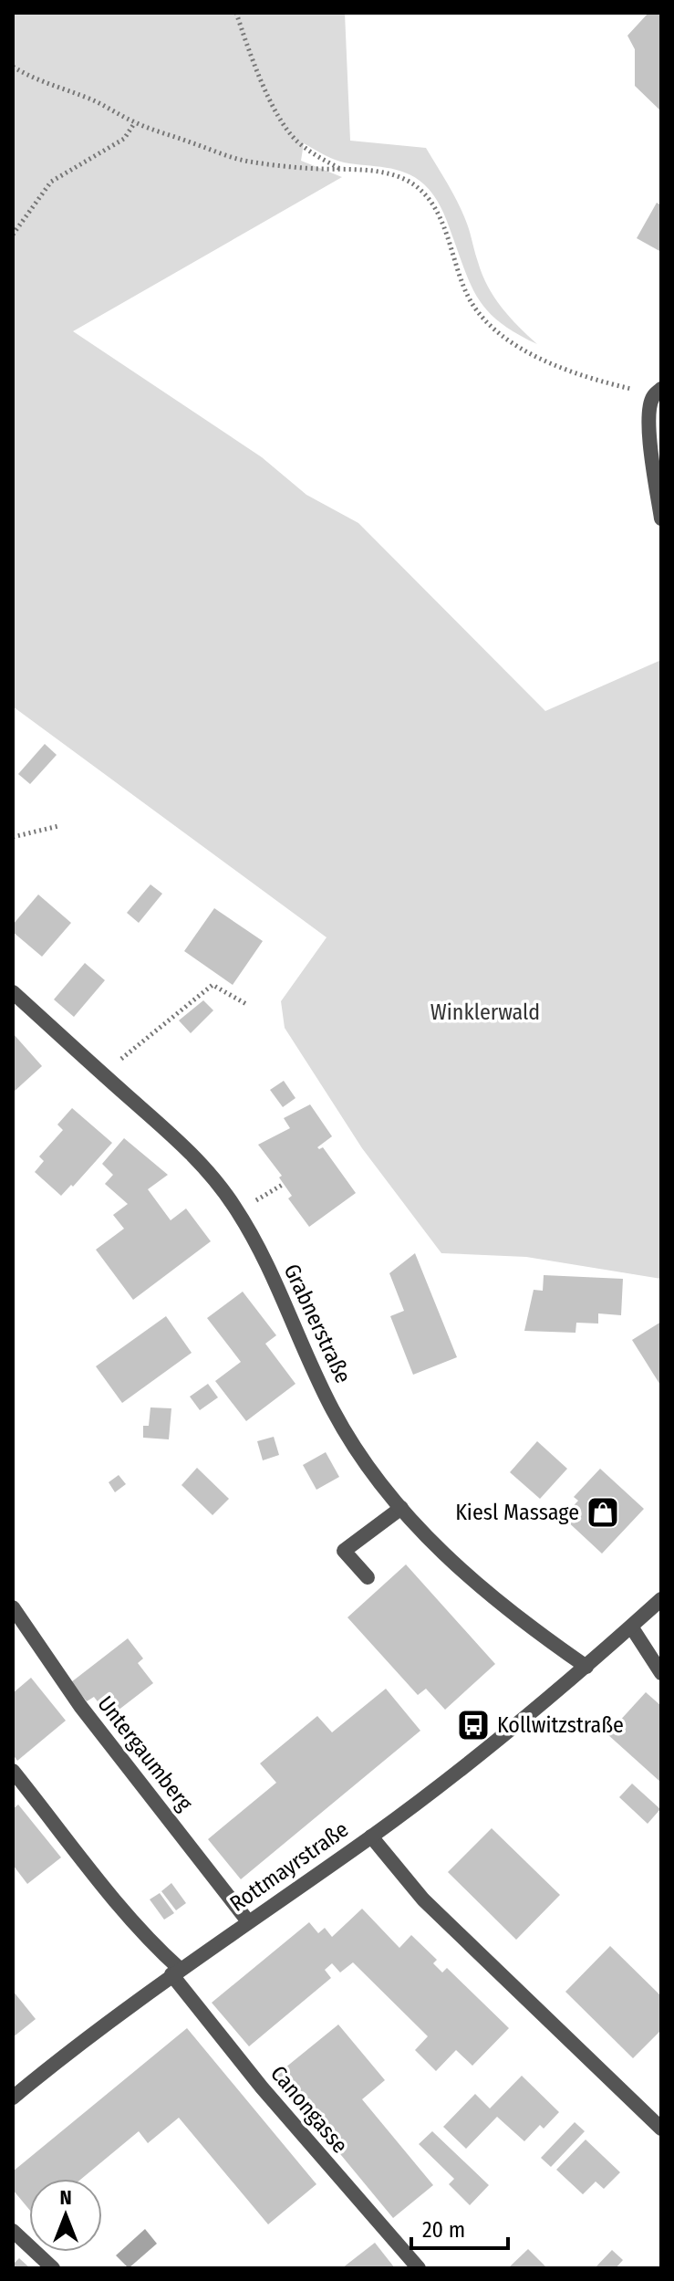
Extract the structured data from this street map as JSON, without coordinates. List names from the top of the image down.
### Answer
{
  "streets": {
    "street": [
      "Grabnerstraße",
      "Untergaumberg",
      "Rottmayrstraße",
      "Canongasse"
    ]
  },
  "crossings": [
    ["Grabnerstraße", "Rottmayrstraße"],
    ["Untergaumberg", "Rottmayrstraße"],
    ["Rottmayrstraße", "Canongasse"]
  ],
  "parks": ["Winklerwald"],
  "places": {
    "shop": ["Kiesl Massage"],
    "bus stop": ["Kollwitzstraße"]
  },
  "scale_bar": "20 m",
  "north": "top"
}
